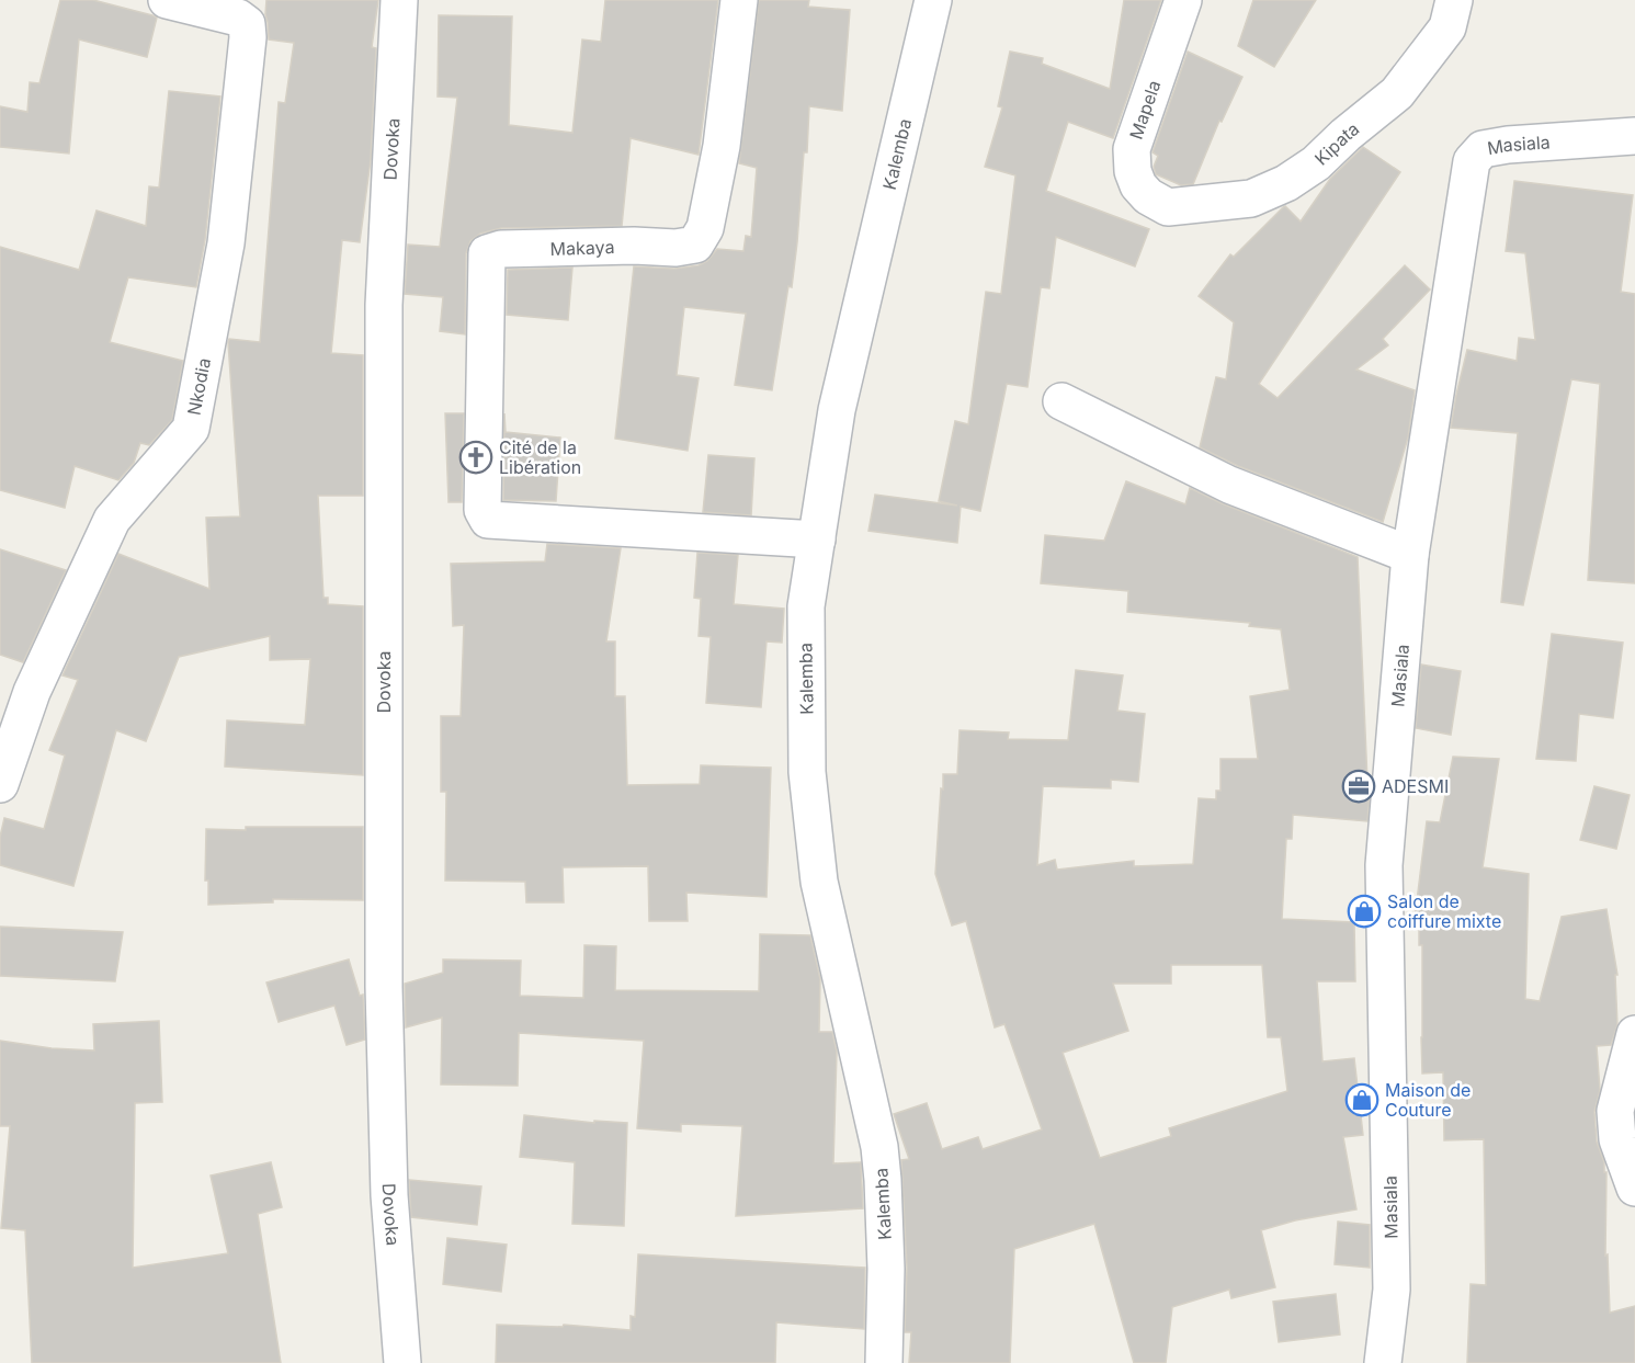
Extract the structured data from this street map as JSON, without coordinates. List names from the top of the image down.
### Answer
{
  "streets": {
    "street": [
      "Mapela",
      "Kipata",
      "Masiala",
      "Dovoka",
      "Kalemba",
      "Makaya",
      "Nkodia"
    ]
  },
  "crossings": [
    ["Mapela", "Kipata"],
    ["Kalemba", "Makaya"]
  ],
  "places": {
    "church": ["Cité de la Libération"],
    "office": ["ADESMI"],
    "shop": ["Salon de coiffure mixte", "Maison de Couture"]
  }
}
